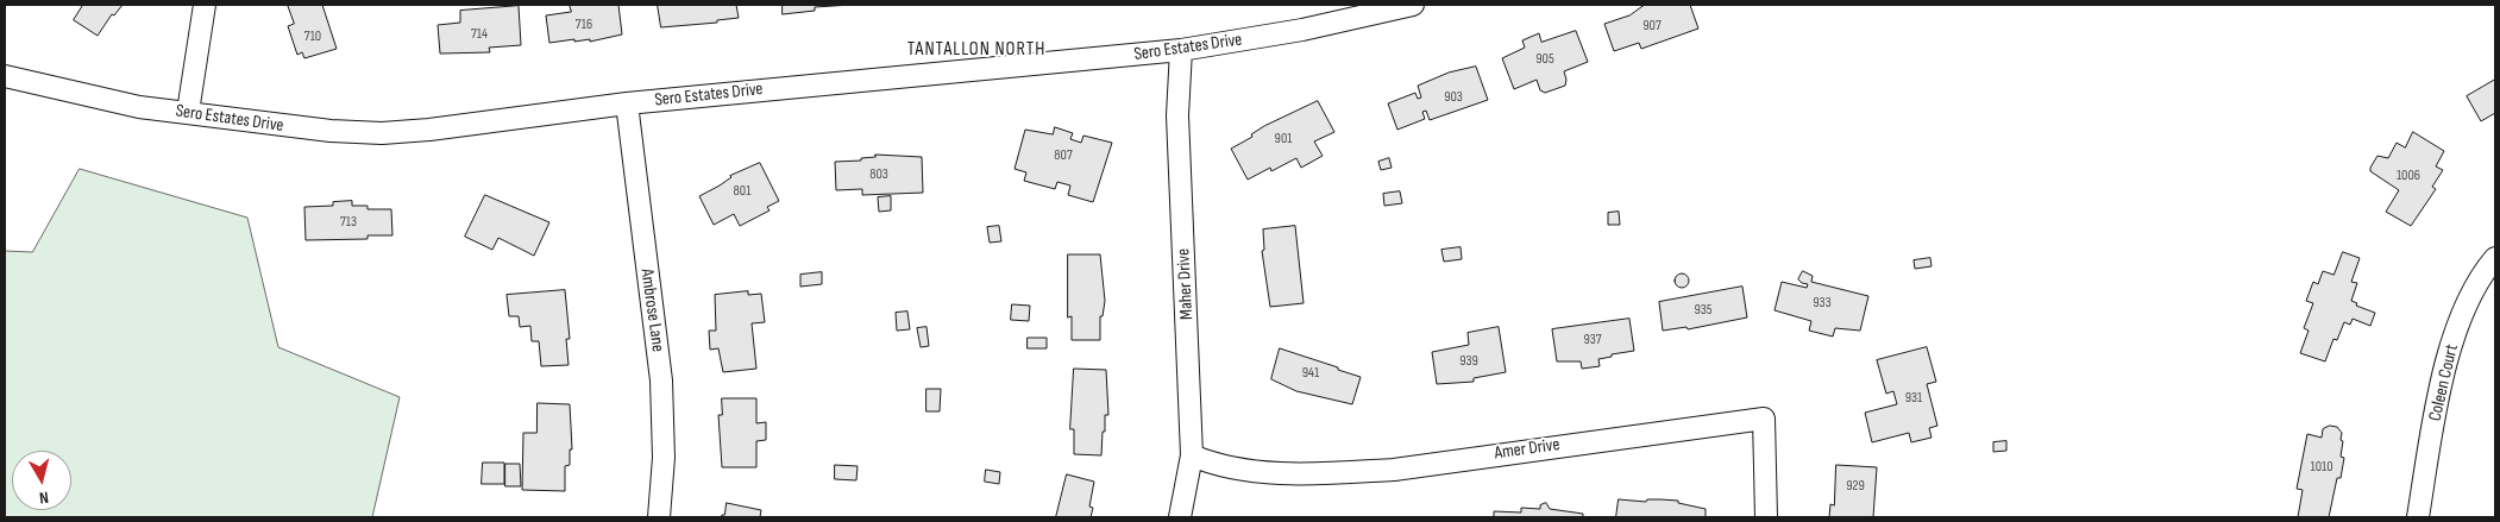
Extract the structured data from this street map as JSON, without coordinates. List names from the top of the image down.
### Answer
{
  "streets": {
    "street": [
      "Sero Estates Drive",
      "Maher Drive",
      "Ambrose Lane",
      "Coleen Court",
      "Amer Drive"
    ]
  },
  "crossings": [
    ["Sero Estates Drive", "Maher Drive"],
    ["Sero Estates Drive", "Ambrose Lane"],
    ["Maher Drive", "Amer Drive"]
  ],
  "districts": ["TANTALLON NORTH"],
  "house_numbers": [
    "716",
    "907",
    "714",
    "710",
    "905",
    "903",
    "901",
    "807",
    "803",
    "1006",
    "801",
    "713",
    "933",
    "935",
    "937",
    "939",
    "941",
    "931",
    "1010",
    "929"
  ],
  "north": "bottom"
}
